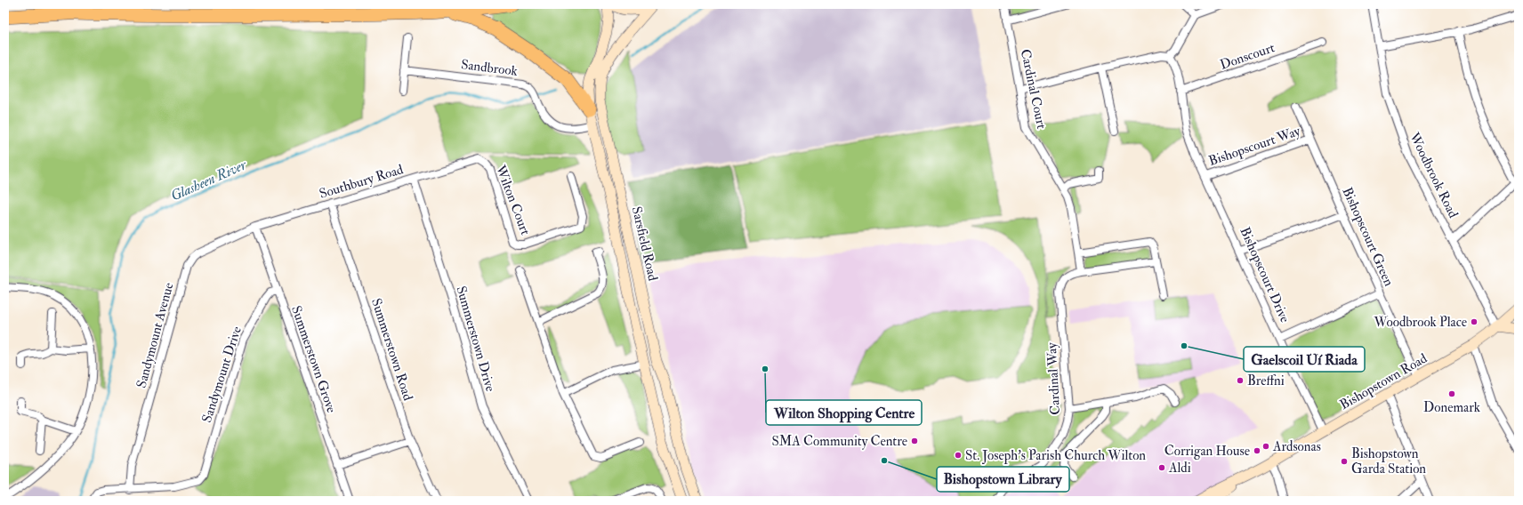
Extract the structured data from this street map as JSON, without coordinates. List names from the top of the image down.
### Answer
{
  "streets": {
    "main road": ["Sarsfield Road", "Bishopstown Road"],
    "street": [
      "Donscourt",
      "Sandbrook",
      "Cardinal Court",
      "Bishopscourt Way",
      "Woodbrook Road",
      "Southbury Road",
      "Wilton Court",
      "Bishopscourt Green",
      "Bishopscourt Drive",
      "Sandymount Avenue",
      "Summerstown Drive",
      "Summerstown Road",
      "Summerstown Grove",
      "Sandymount Drive",
      "Cardinal Way"
    ]
  },
  "crossings": [
    ["Donscourt", "Bishopscourt Drive"],
    ["Sandbrook", "Sarsfield Road"],
    ["Cardinal Court", "Cardinal Way"],
    ["Bishopscourt Way", "Bishopscourt Green"],
    ["Bishopscourt Way", "Bishopscourt Drive"],
    ["Woodbrook Road", "Bishopstown Road"],
    ["Southbury Road", "Wilton Court"],
    ["Southbury Road", "Sandymount Avenue"],
    ["Southbury Road", "Summerstown Drive"],
    ["Southbury Road", "Summerstown Road"],
    ["Southbury Road", "Summerstown Grove"],
    ["Bishopscourt Green", "Bishopstown Road"],
    ["Bishopscourt Drive", "Bishopstown Road"],
    ["Sandymount Avenue", "Summerstown Grove"],
    ["Sandymount Avenue", "Sandymount Drive"],
    ["Summerstown Grove", "Sandymount Drive"]
  ],
  "water": ["Glasheen River"],
  "places": [
    "Woodbrook Place",
    "Gaelscoil Uí Riada",
    "Wilton Shopping Centre",
    "Breffni",
    "Donemark",
    "SMA Community Centre",
    "Ardsonas",
    "Corrigan House",
    "St. Joseph's Parish Church Wilton",
    "Bishopstown Library",
    "Bishopstown Garda Station",
    "Aldi"
  ]
}
